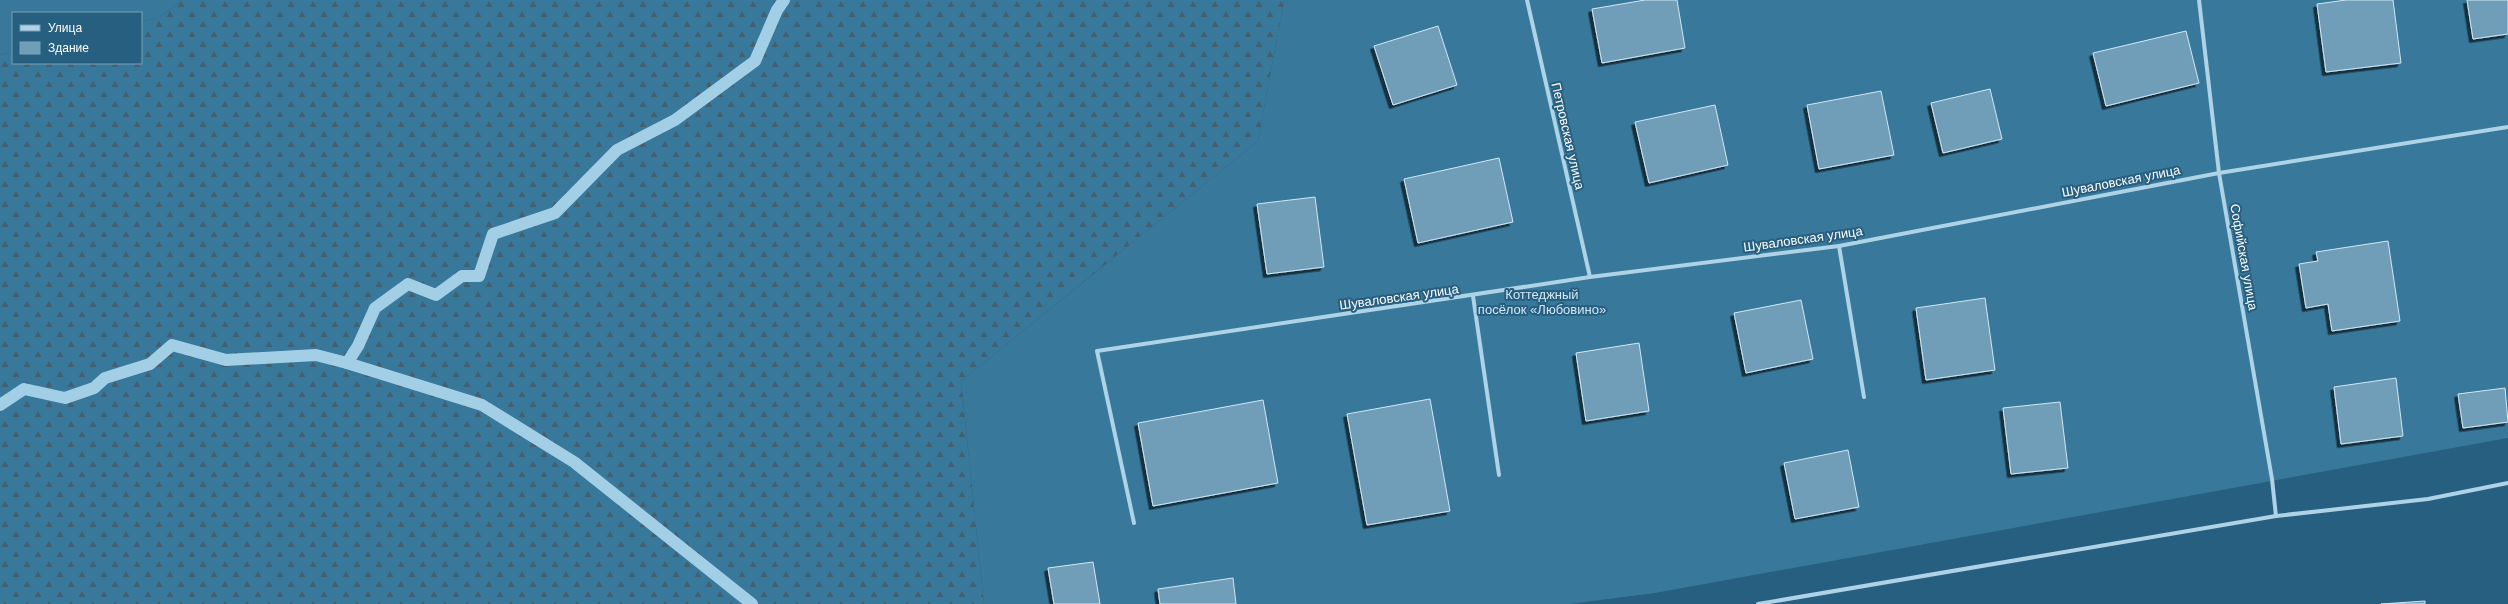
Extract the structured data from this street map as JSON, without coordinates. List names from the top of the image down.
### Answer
{
  "streets": {
    "street": ["Петровская улица", "Шуваловская улица", "Софийская улица"]
  },
  "crossings": [
    ["Петровская улица", "Шуваловская улица"],
    ["Шуваловская улица", "Софийская улица"]
  ],
  "parks": ["Коттеджный посёлок «Любовино»"],
  "legend": ["Улица", "Здание"]
}
